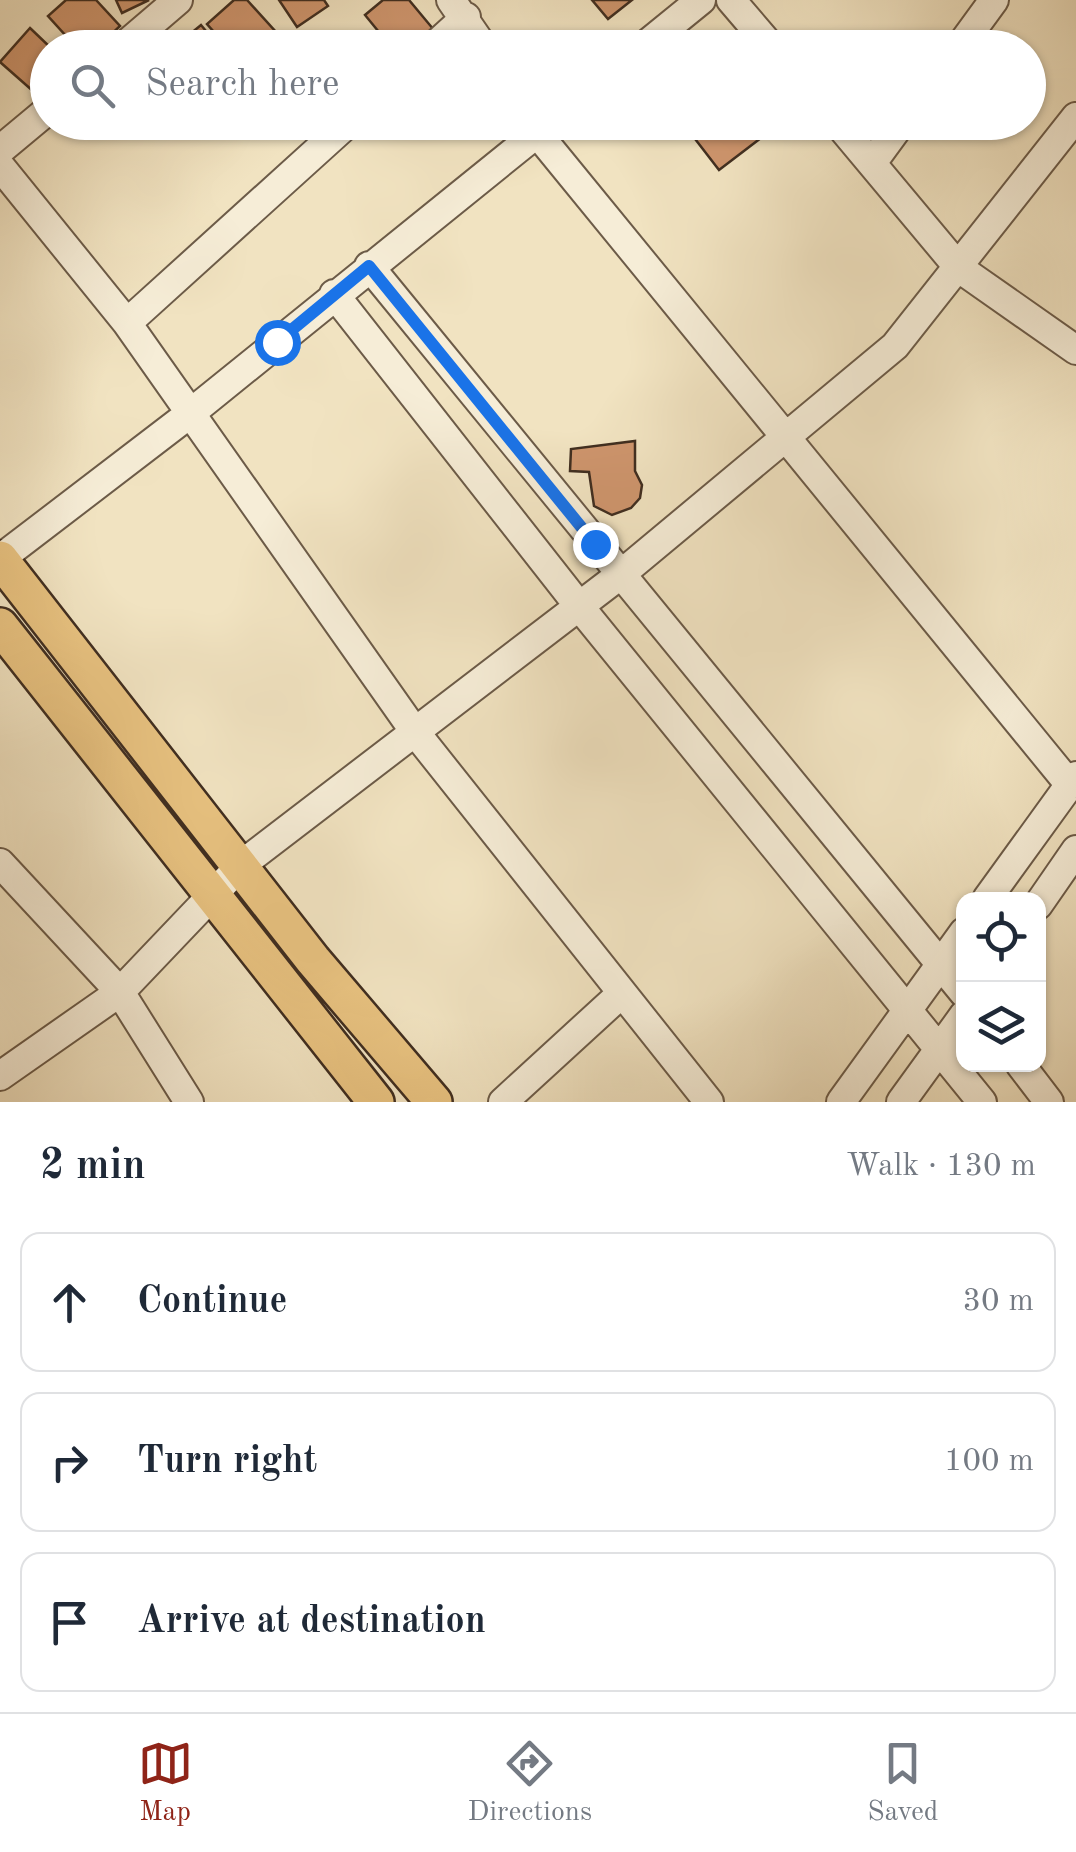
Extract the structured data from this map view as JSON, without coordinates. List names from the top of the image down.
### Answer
{
  "page": {
    "search": "Search here",
    "heading": ["2 min", "Walk · 130 m"],
    "list": [
      ["Continue", "30 m"],
      ["Turn right", "100 m"],
      "Arrive at destination"
    ],
    "nav": ["Map", "Directions", "Saved"]
  }
}
